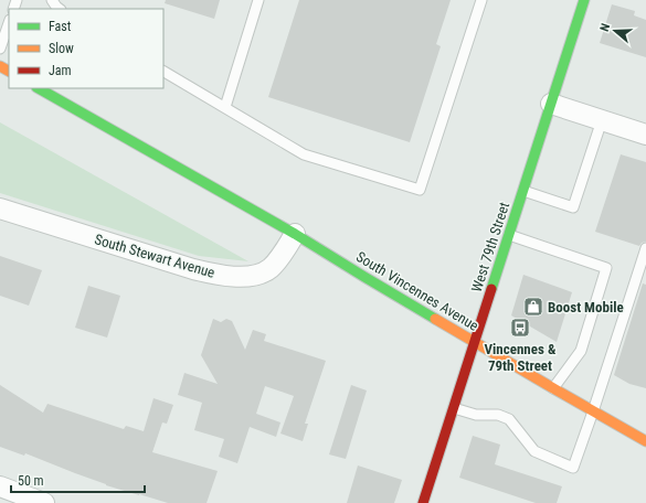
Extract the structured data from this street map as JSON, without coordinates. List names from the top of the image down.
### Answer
{
  "streets": {
    "main road": ["West 79th Street", "South Vincennes Avenue"],
    "street": ["South Stewart Avenue"]
  },
  "crossings": [
    ["West 79th Street", "South Vincennes Avenue"],
    ["South Stewart Avenue", "South Vincennes Avenue"]
  ],
  "places": {
    "shop": ["Boost Mobile"],
    "bus stop": ["Vincennes & 79th Street"]
  },
  "legend": ["Fast", "Slow", "Jam"],
  "scale_bar": "50 m",
  "north": "left"
}
